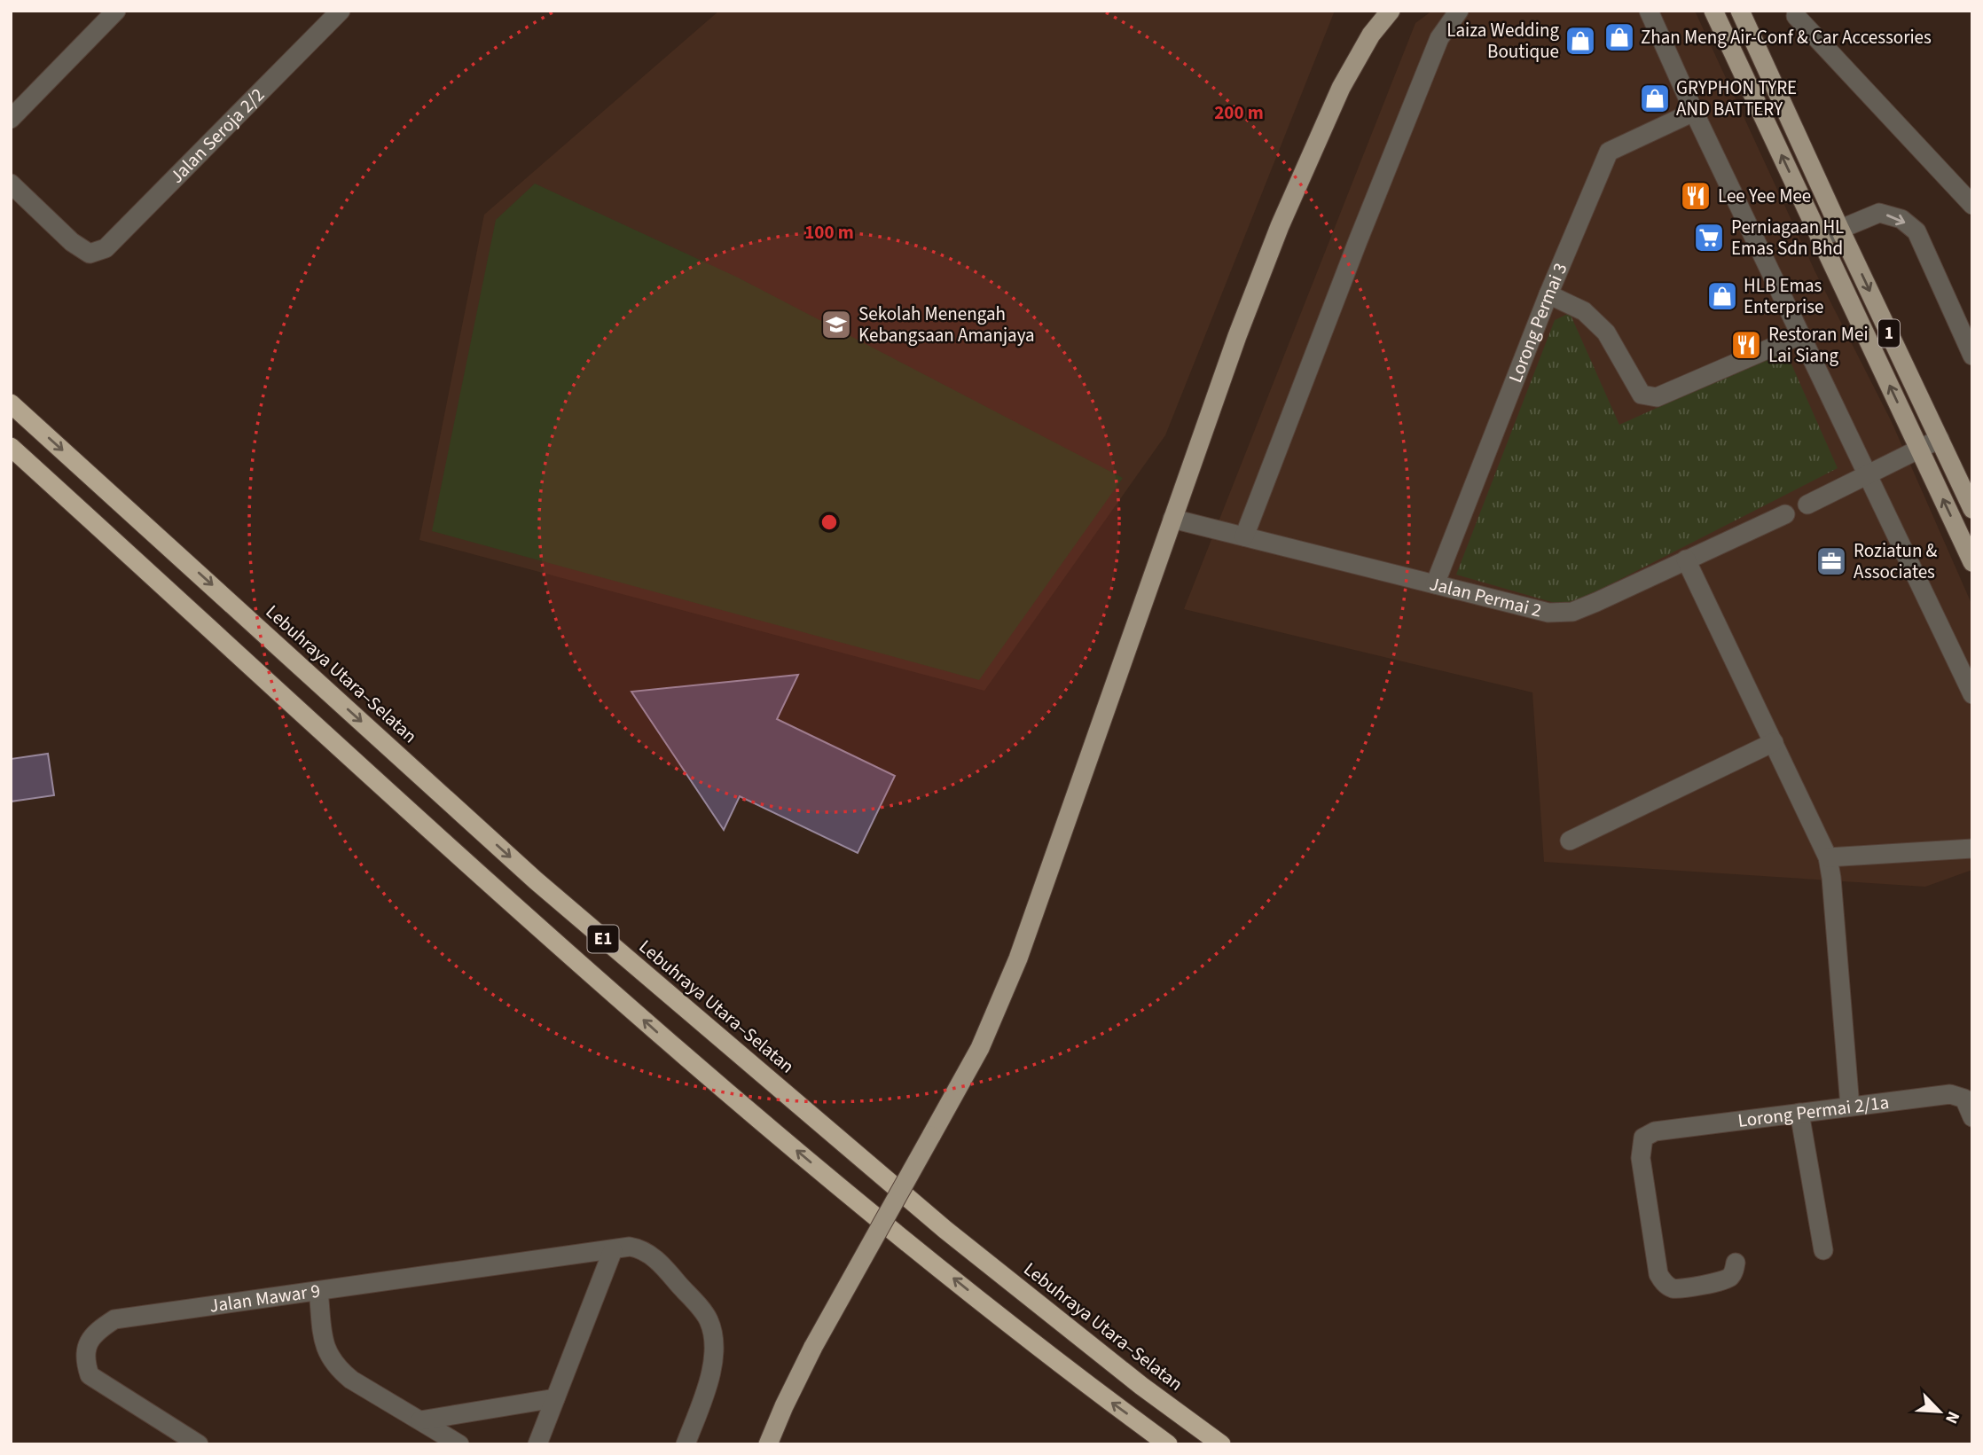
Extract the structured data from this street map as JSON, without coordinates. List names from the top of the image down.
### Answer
{
  "streets": {
    "highway": ["Lebuhraya Utara–Selatan", "E1"],
    "main road": ["1"],
    "street": [
      "Jalan Seroja 2/2",
      "Lorong Permai 3",
      "Jalan Permai 2",
      "Lorong Permai 2/1a",
      "Jalan Mawar 9"
    ]
  },
  "crossings": [
    ["Lorong Permai 3", "Jalan Permai 2"]
  ],
  "places": {
    "shop": [
      "Zhan Meng Air-Conf & Car Accessories",
      "Laiza Wedding Boutique",
      "GRYPHON TYRE AND BATTERY",
      "HLB Emas Enterprise"
    ],
    "restaurant": ["Lee Yee Mee", "Restoran Mei Lai Siang"],
    "supermarket": ["Perniagaan HL Emas Sdn Bhd"],
    "school or university": ["Sekolah Menengah Kebangsaan Amanjaya"],
    "office": ["Roziatun & Associates"]
  },
  "north": "bottom right",
  "rings": ["200 m", "100 m"]
}
